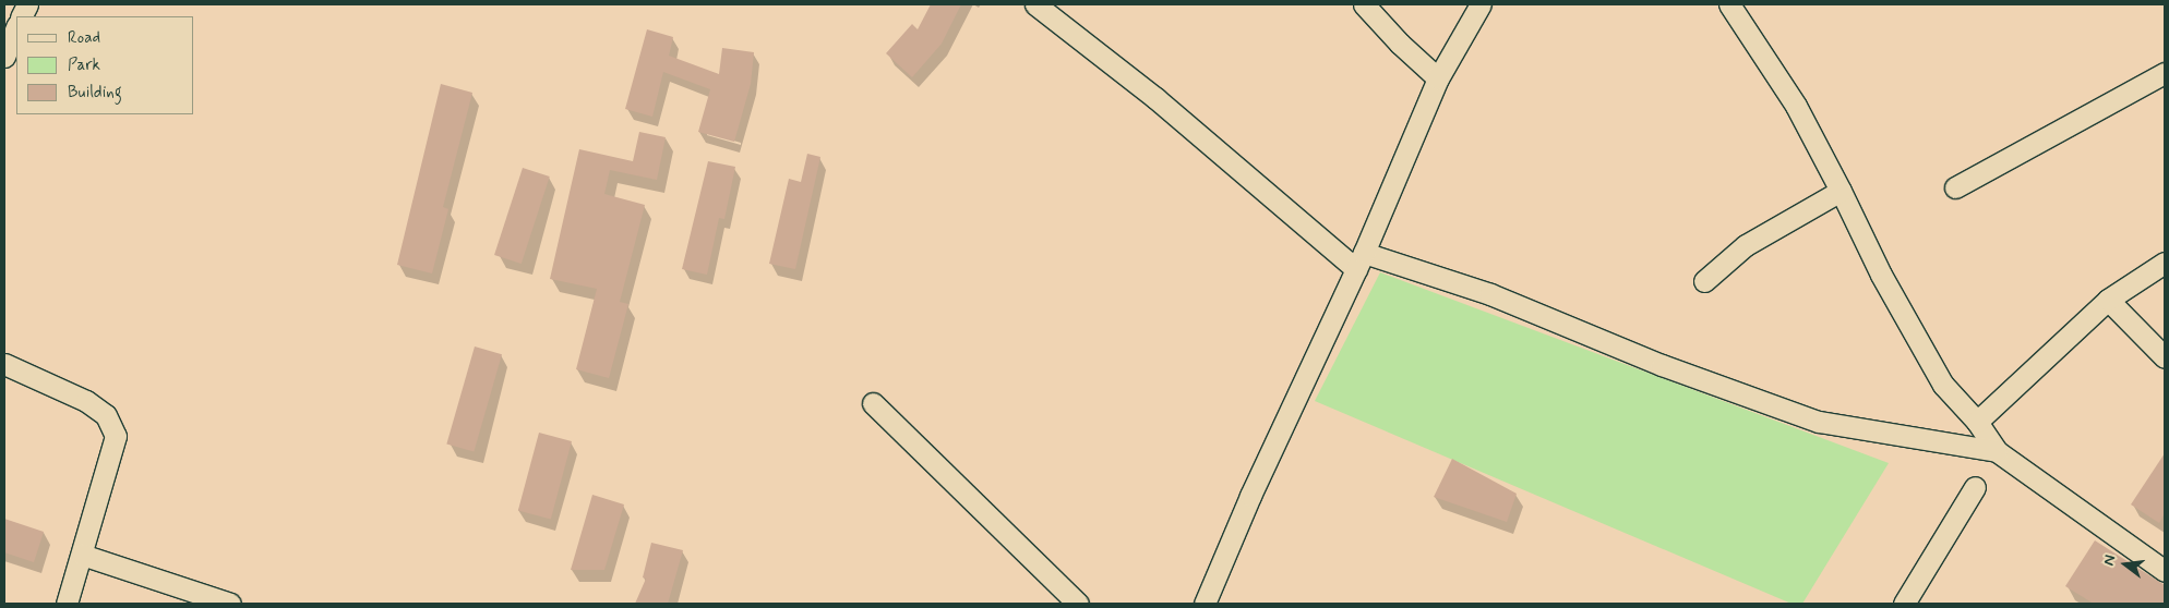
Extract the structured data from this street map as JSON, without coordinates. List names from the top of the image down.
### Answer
{
  "legend": ["Road", "Park", "Building"],
  "north": "left"
}
